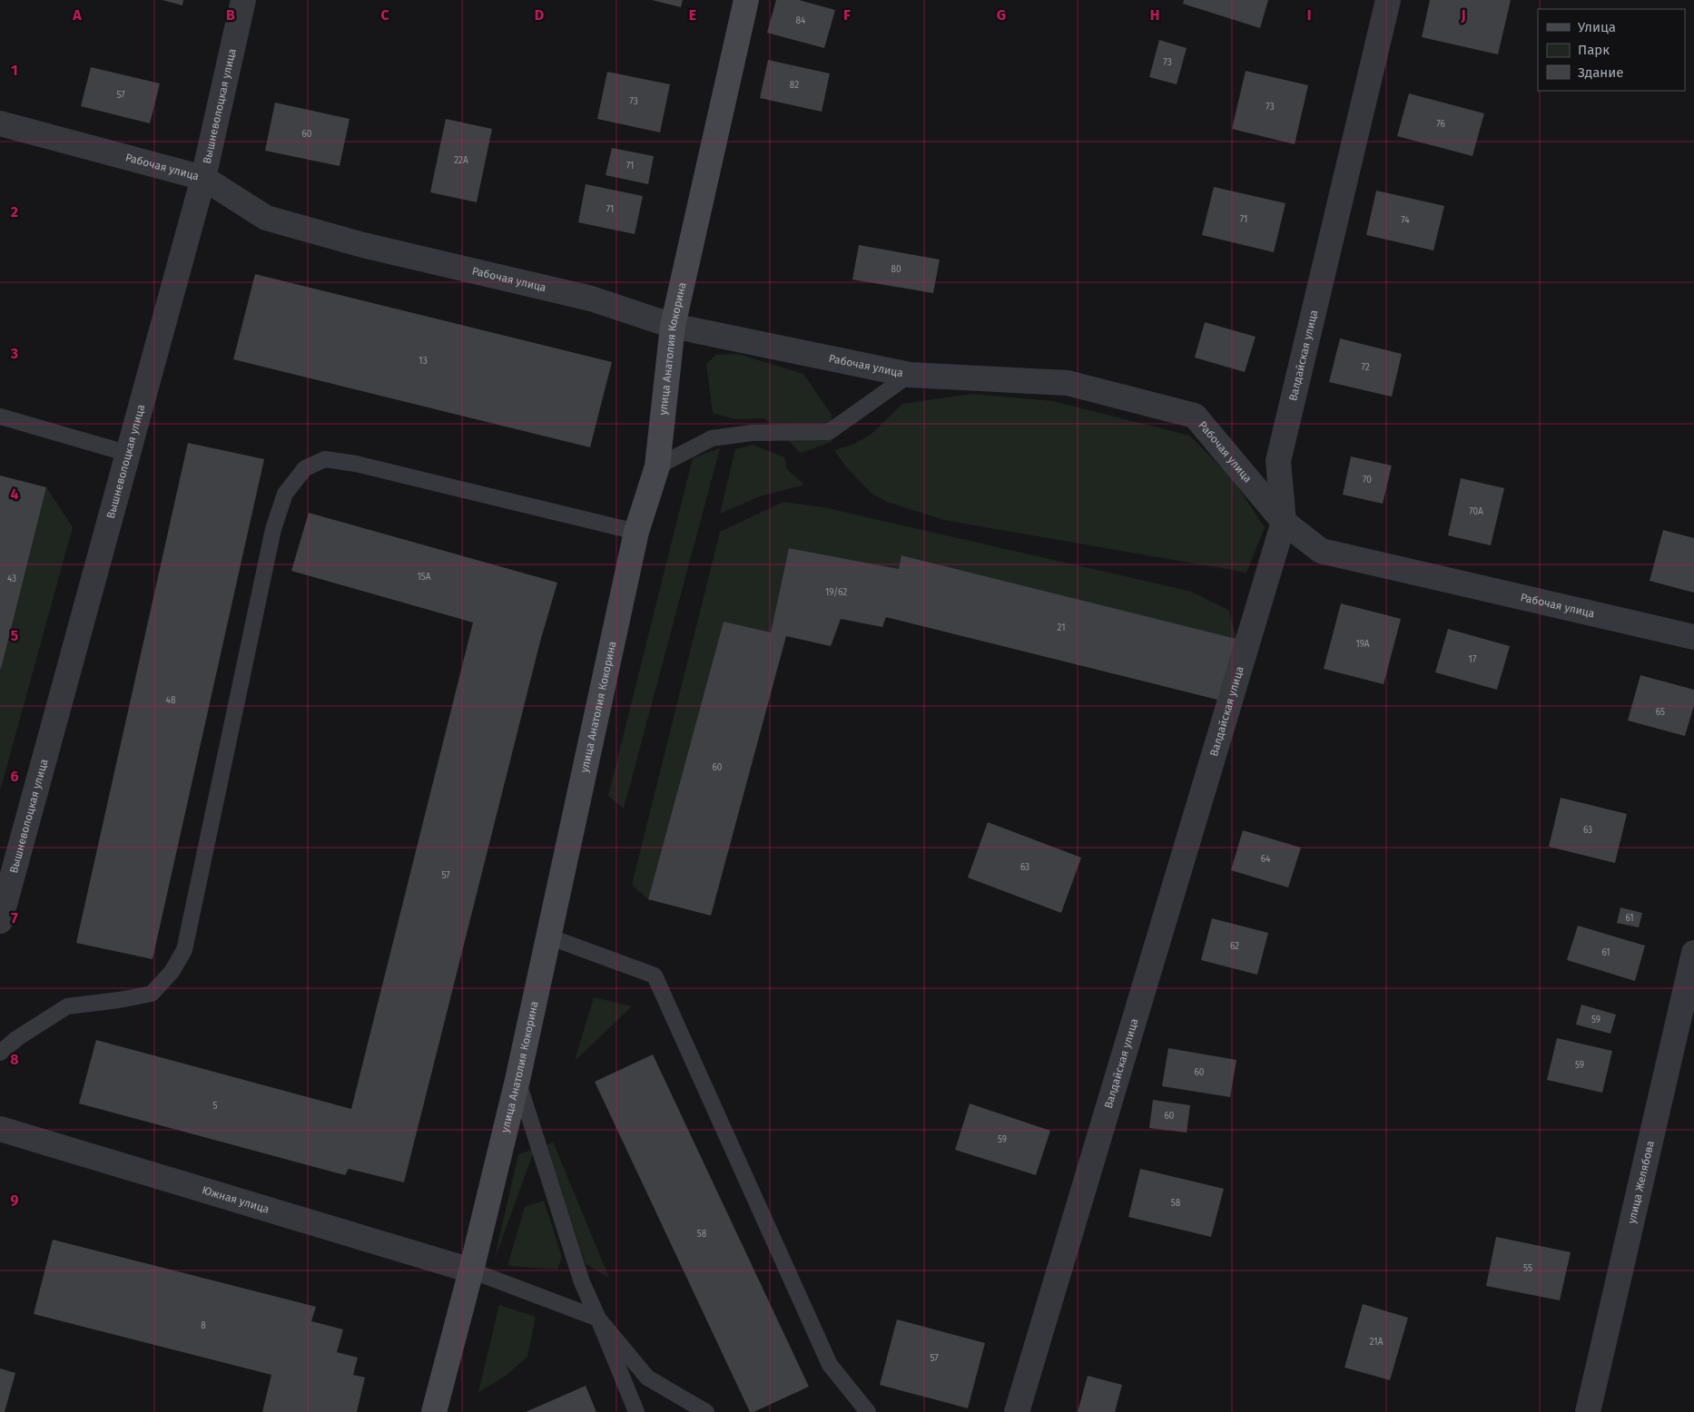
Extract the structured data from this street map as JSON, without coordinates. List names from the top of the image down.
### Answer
{
  "streets": {
    "street": [
      "Вышневолоцкая улица",
      "Рабочая улица",
      "улица Анатолия Кокорина",
      "Валдайская улица",
      "улица Желябова",
      "Южная улица"
    ]
  },
  "crossings": [
    ["Вышневолоцкая улица", "Рабочая улица"],
    ["Рабочая улица", "улица Анатолия Кокорина"],
    ["Рабочая улица", "Валдайская улица"],
    ["улица Анатолия Кокорина", "Южная улица"]
  ],
  "house_numbers": [
    "84",
    "73",
    "82",
    "57",
    "73",
    "73",
    "76",
    "60",
    "22А",
    "71",
    "71",
    "71",
    "74",
    "80",
    "13",
    "72",
    "70",
    "70А",
    "15А",
    "43",
    "19/62",
    "21",
    "19А",
    "17",
    "48",
    "65",
    "60",
    "63",
    "64",
    "63",
    "57",
    "61",
    "62",
    "61",
    "59",
    "59",
    "60",
    "5",
    "60",
    "59",
    "58",
    "58",
    "55",
    "8",
    "21А",
    "57"
  ],
  "legend": ["Улица", "Парк", "Здание"],
  "grid": {
    "columns": [
      "A",
      "B",
      "C",
      "D",
      "E",
      "F",
      "G",
      "H",
      "I",
      "J"
    ],
    "rows": [
      "1",
      "2",
      "3",
      "4",
      "5",
      "6",
      "7",
      "8",
      "9"
    ]
  }
}
